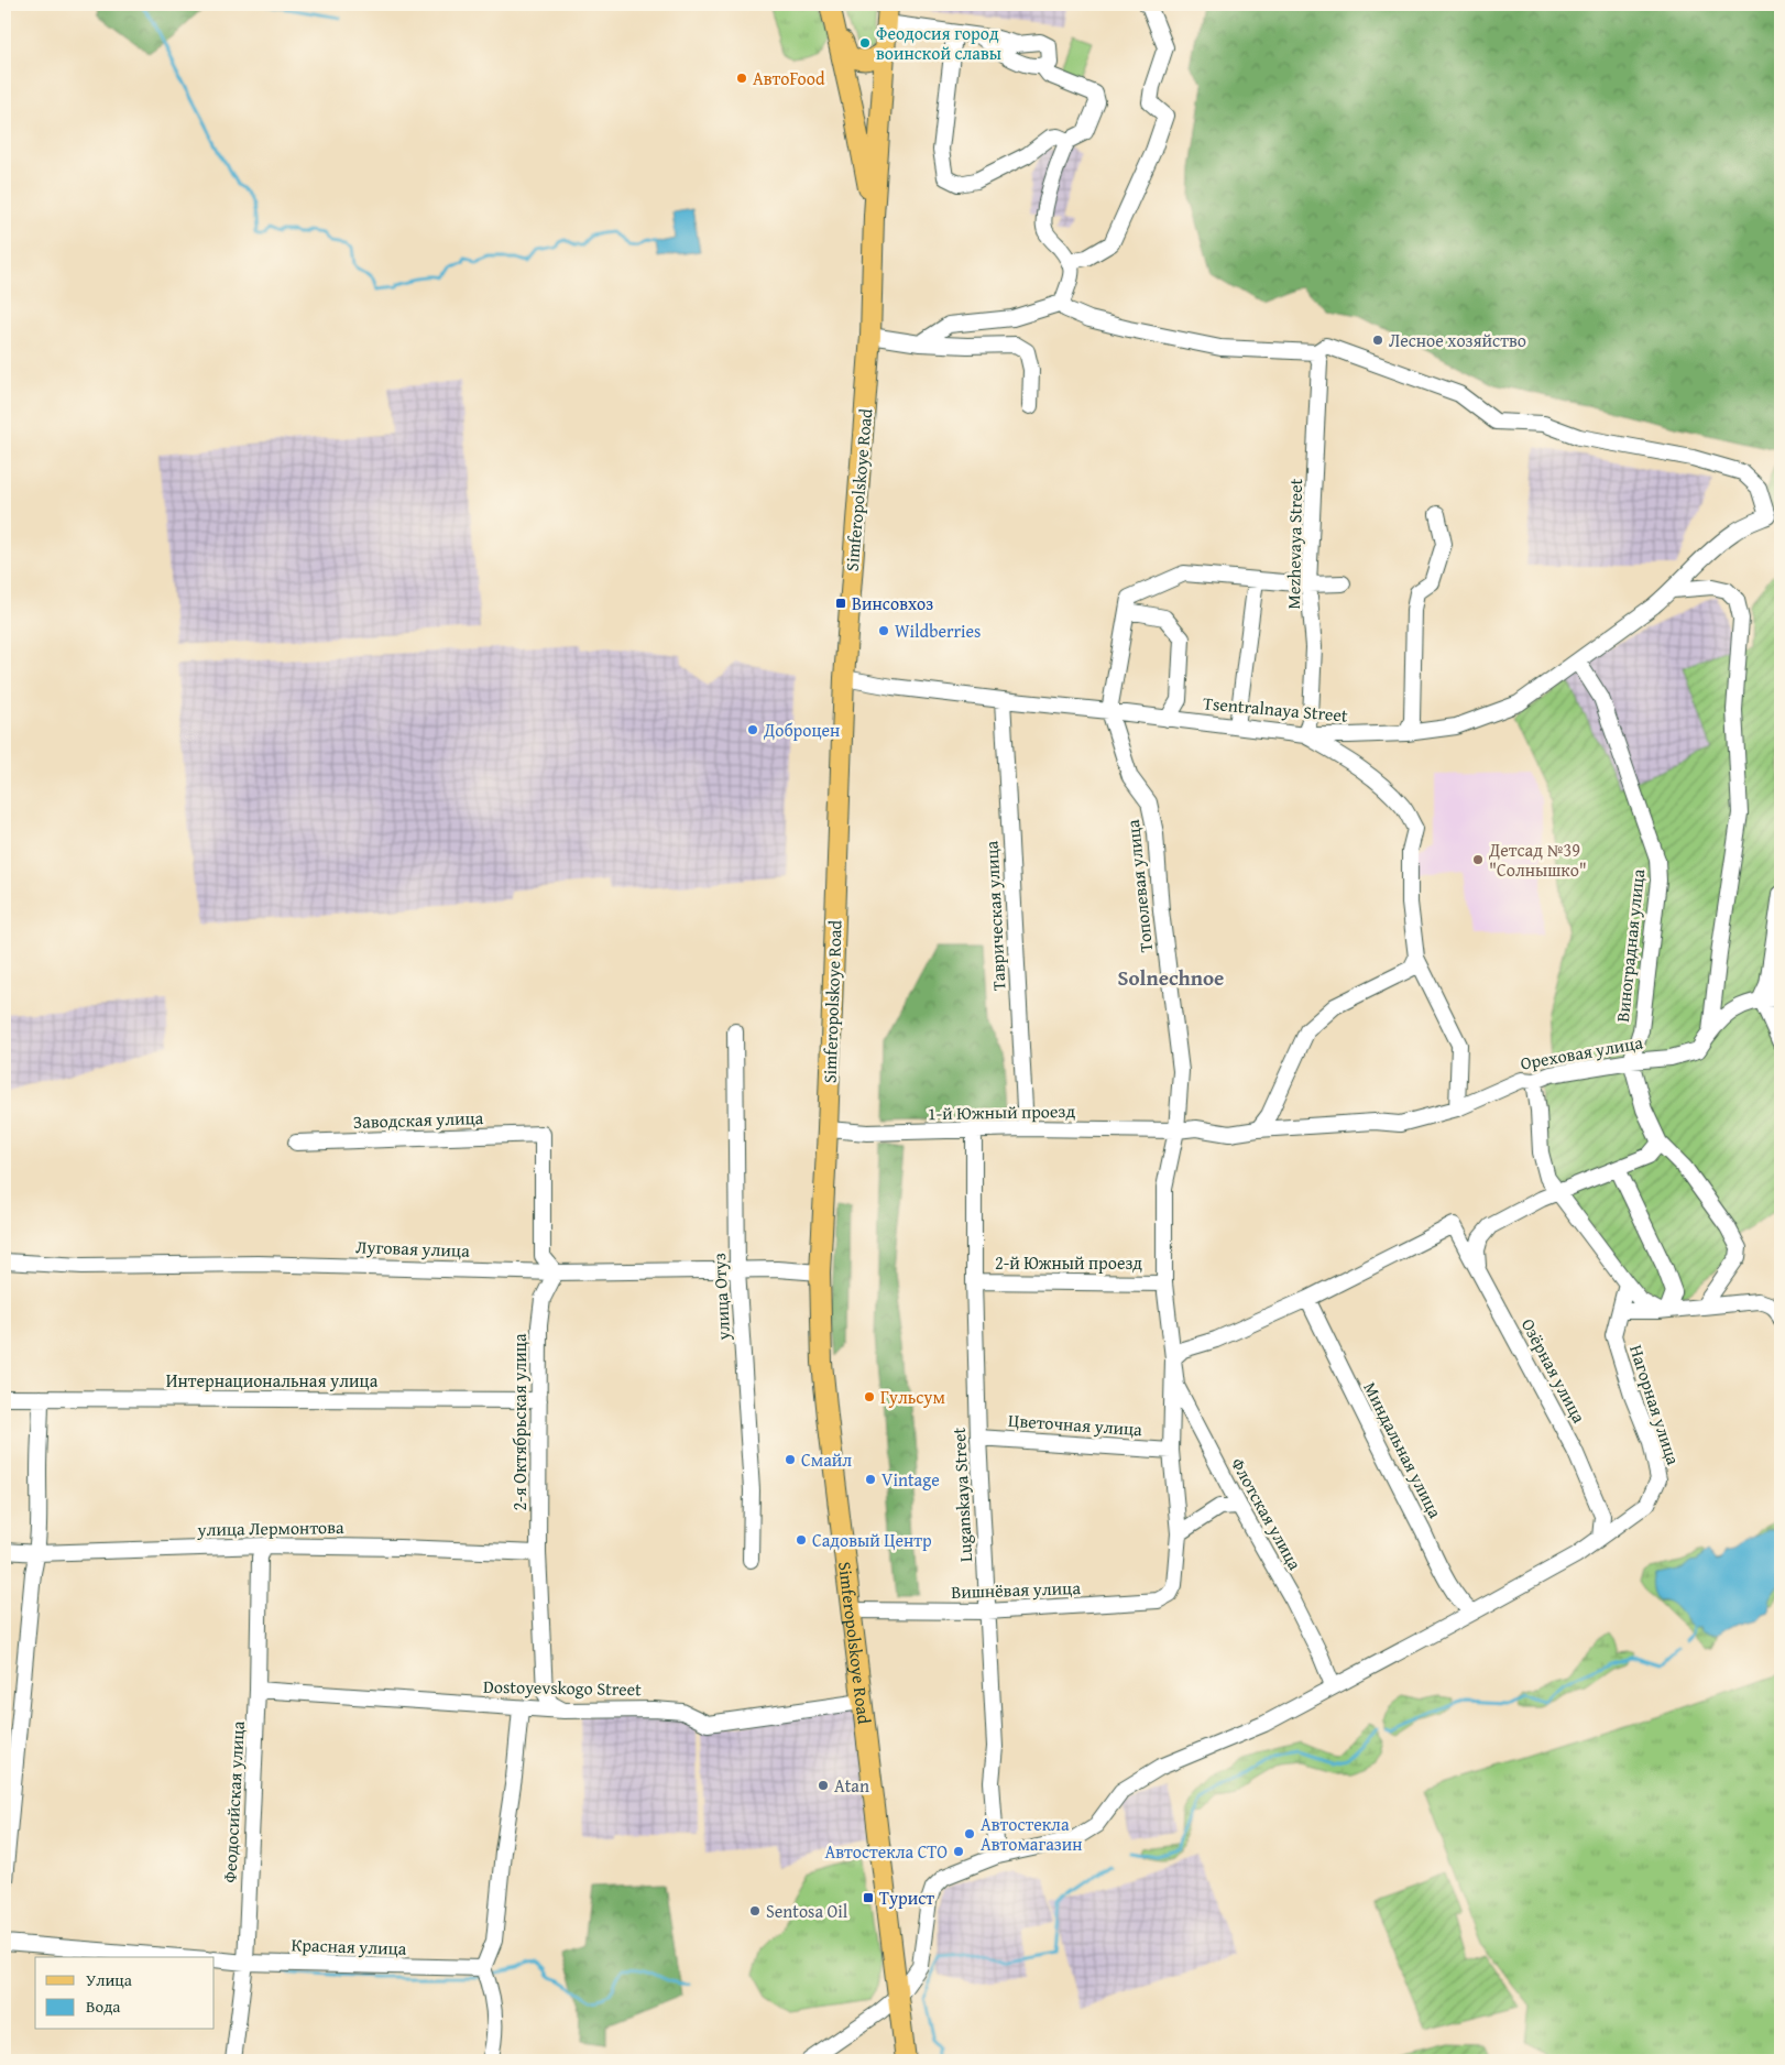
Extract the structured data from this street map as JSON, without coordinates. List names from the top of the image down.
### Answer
{
  "streets": {
    "main road": ["Simferopolskoye Road"],
    "street": [
      "Mezhevaya Street",
      "Tsentralnaya Street",
      "Тополевая улица",
      "Таврическая улица",
      "Виноградная улица",
      "Ореховая улица",
      "1-й Южный проезд",
      "Заводская улица",
      "Луговая улица",
      "2-й Южный проезд",
      "улица Отуз",
      "Озёрная улица",
      "Интернациональная улица",
      "Нагорная улица",
      "2-я Октябрьская улица",
      "Цветочная улица",
      "Миндальная улица",
      "Luganskaya Street",
      "Флотская улица",
      "улица Лермонтова",
      "Вишнёвая улица",
      "Dostoyevskogo Street",
      "Феодосийская улица",
      "Красная улица"
    ]
  },
  "crossings": [
    ["Simferopolskoye Road", "Tsentralnaya Street"],
    ["Simferopolskoye Road", "1-й Южный проезд"],
    ["Simferopolskoye Road", "Луговая улица"],
    ["Simferopolskoye Road", "Вишнёвая улица"],
    ["Simferopolskoye Road", "Dostoyevskogo Street"],
    ["Mezhevaya Street", "Tsentralnaya Street"],
    ["Tsentralnaya Street", "Тополевая улица"],
    ["Tsentralnaya Street", "Таврическая улица"],
    ["Tsentralnaya Street", "Виноградная улица"],
    ["Тополевая улица", "Ореховая улица"],
    ["Тополевая улица", "1-й Южный проезд"],
    ["Тополевая улица", "2-й Южный проезд"],
    ["Тополевая улица", "Флотская улица"],
    ["Таврическая улица", "1-й Южный проезд"],
    ["Виноградная улица", "Ореховая улица"],
    ["Ореховая улица", "1-й Южный проезд"],
    ["1-й Южный проезд", "Luganskaya Street"],
    ["Заводская улица", "Луговая улица"],
    ["Заводская улица", "2-я Октябрьская улица"],
    ["Луговая улица", "улица Отуз"],
    ["Луговая улица", "2-я Октябрьская улица"],
    ["2-й Южный проезд", "Luganskaya Street"],
    ["Озёрная улица", "Нагорная улица"],
    ["Озёрная улица", "Миндальная улица"],
    ["Интернациональная улица", "2-я Октябрьская улица"],
    ["2-я Октябрьская улица", "улица Лермонтова"],
    ["2-я Октябрьская улица", "Dostoyevskogo Street"],
    ["Цветочная улица", "Luganskaya Street"],
    ["Luganskaya Street", "Вишнёвая улица"],
    ["улица Лермонтова", "Феодосийская улица"],
    ["Dostoyevskogo Street", "Феодосийская улица"],
    ["Феодосийская улица", "Красная улица"]
  ],
  "districts": ["Solnechnoe"],
  "places": {
    "other": [
      "Феодосия город воинской славы",
      "АвтоFood",
      "Лесное хозяйство",
      "Wildberries",
      "Доброцен",
      "Детсад №39 \"Солнышко\"",
      "Гульсум",
      "Смайл",
      "Vintage",
      "Садовый Центр",
      "Atan",
      "Автостекла Автомагазин",
      "Автостекла СТО",
      "Sentosa Oil"
    ],
    "transit": ["Винсовхоз", "Турист"]
  },
  "legend": ["Улица", "Вода"]
}
